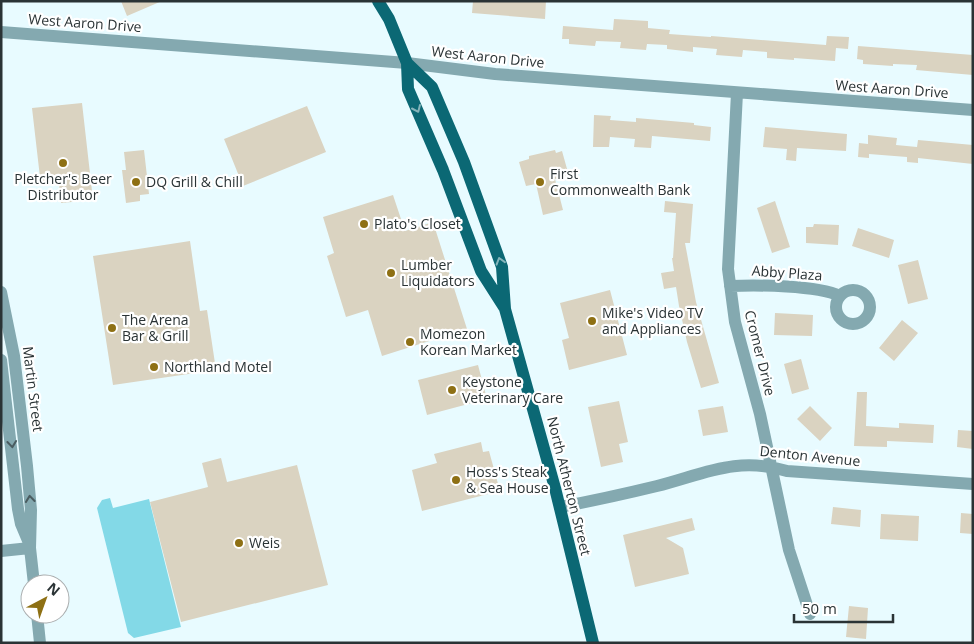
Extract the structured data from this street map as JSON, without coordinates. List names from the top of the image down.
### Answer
{
  "streets": {
    "main road": ["North Atherton Street"],
    "street": [
      "West Aaron Drive",
      "Abby Plaza",
      "Cromer Drive",
      "Martin Street",
      "Denton Avenue"
    ]
  },
  "crossings": [
    ["West Aaron Drive", "Cromer Drive"],
    ["West Aaron Drive", "North Atherton Street"],
    ["Abby Plaza", "Cromer Drive"],
    ["Cromer Drive", "Denton Avenue"],
    ["Denton Avenue", "North Atherton Street"]
  ],
  "places": [
    "Pletcher's Beer Distributor",
    "DQ Grill & Chill",
    "First Commonwealth Bank",
    "Plato's Closet",
    "Lumber Liquidators",
    "Mike's Video TV and Appliances",
    "The Arena Bar & Grill",
    "Momezon Korean Market",
    "Northland Motel",
    "Keystone Veterinary Care",
    "Hoss's Steak & Sea House",
    "Weis"
  ],
  "scale_bar": "50 m",
  "north": "top right"
}
